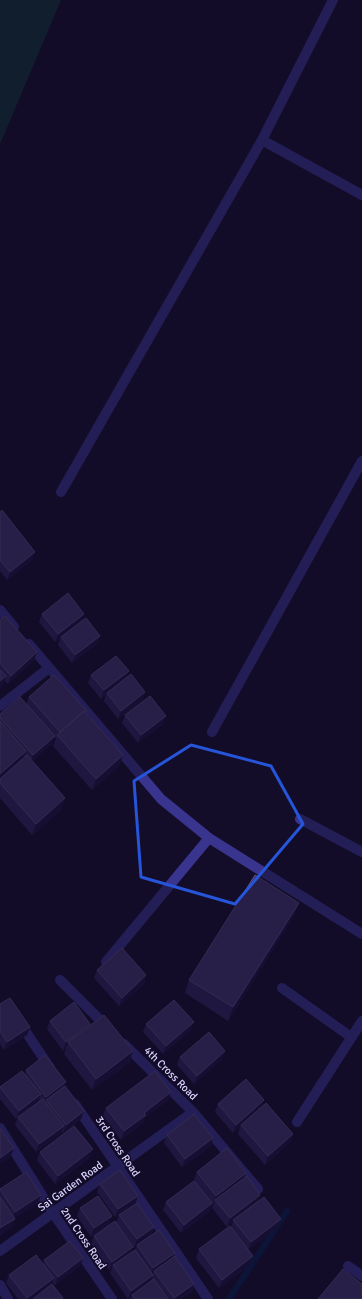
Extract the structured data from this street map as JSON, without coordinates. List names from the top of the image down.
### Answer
{
  "streets": {
    "street": [
      "4th Cross Road",
      "3rd Cross Road",
      "Sai Garden Road",
      "2nd Cross Road"
    ]
  },
  "crossings": [
    ["4th Cross Road", "Sai Garden Road"],
    ["3rd Cross Road", "Sai Garden Road"],
    ["Sai Garden Road", "2nd Cross Road"]
  ]
}
